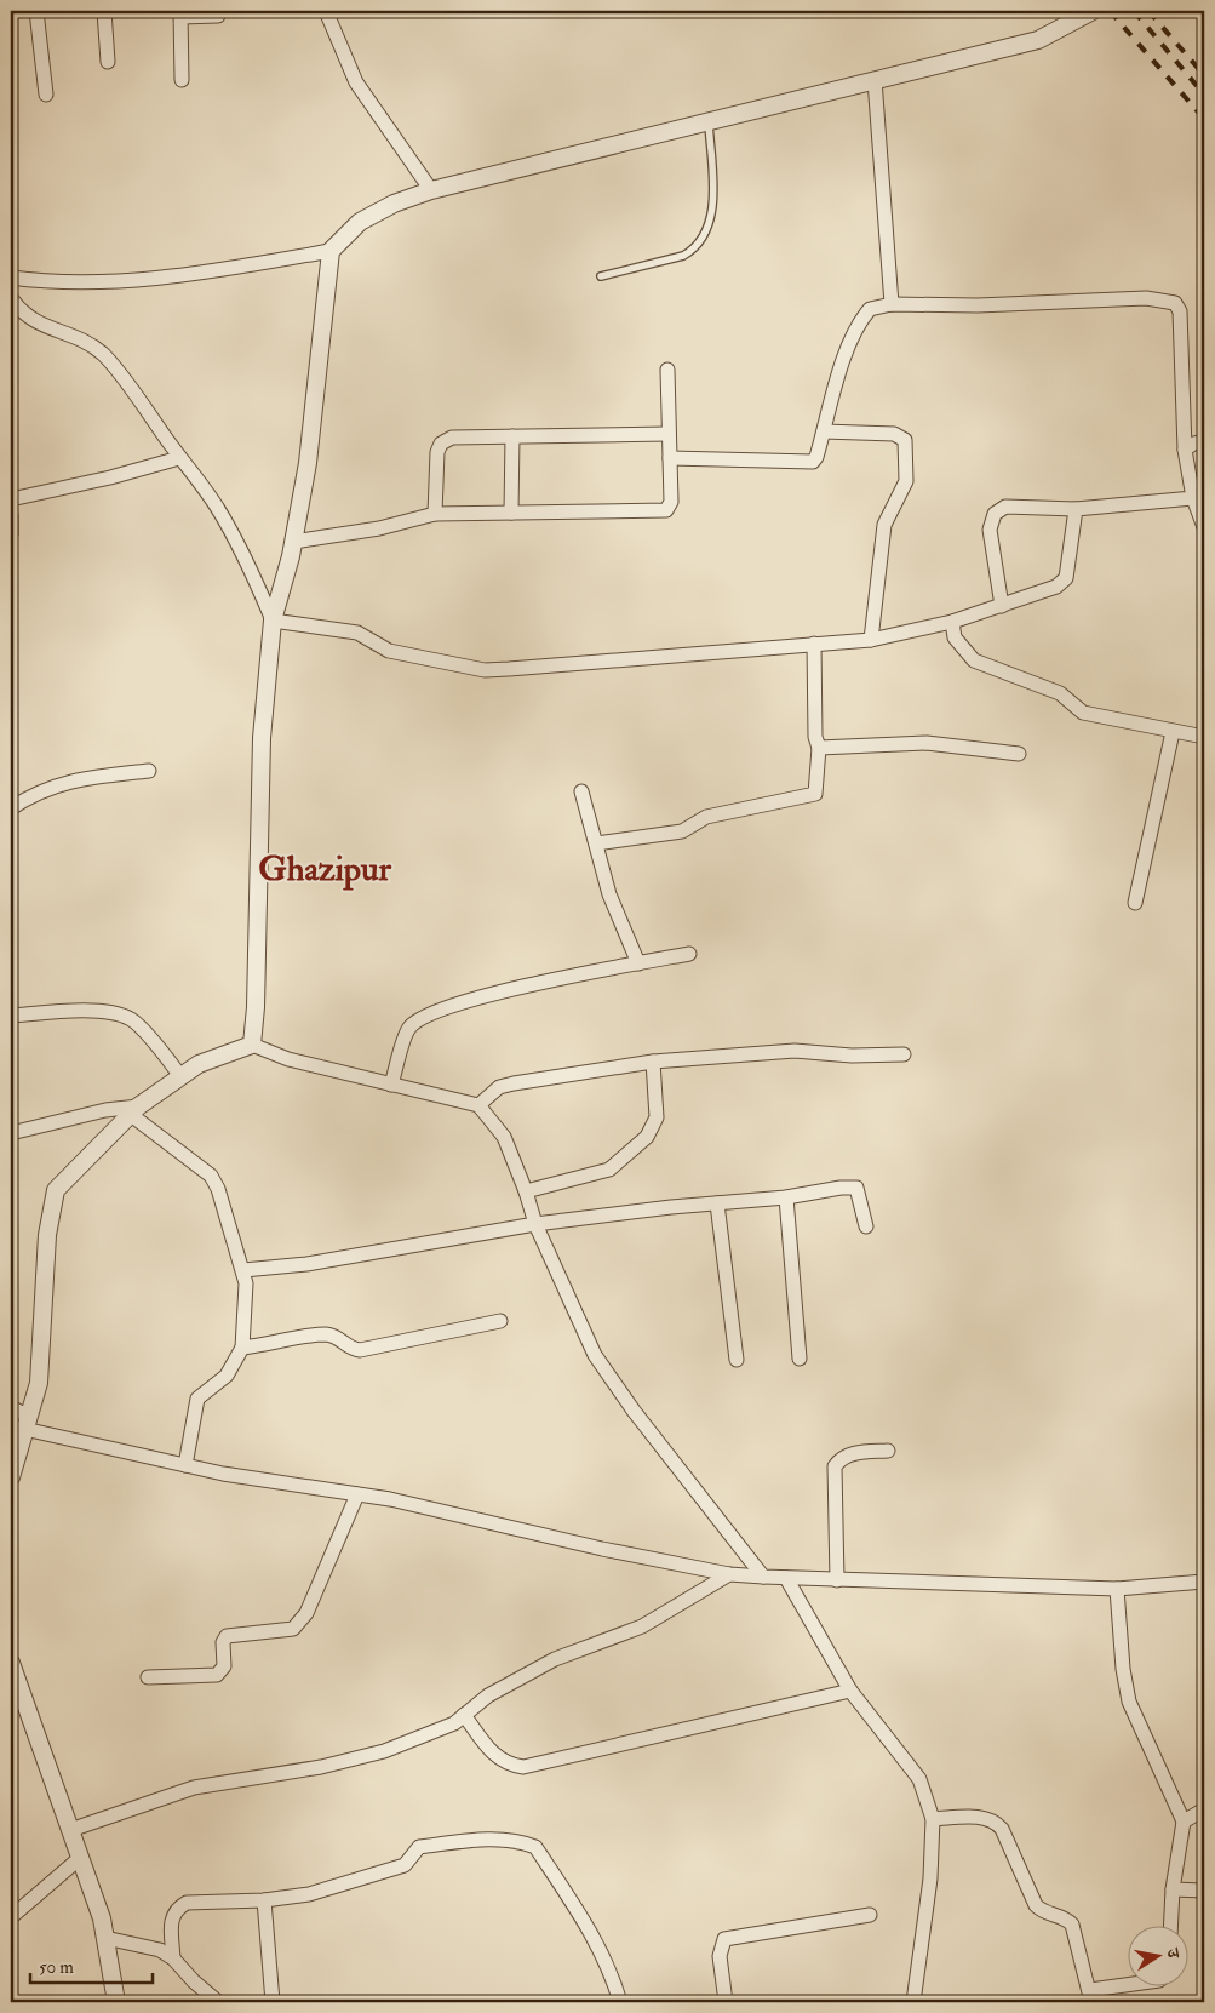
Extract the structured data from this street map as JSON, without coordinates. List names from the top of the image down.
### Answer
{
  "districts": ["Ghazipur"],
  "scale_bar": "50 m",
  "north": "right"
}
